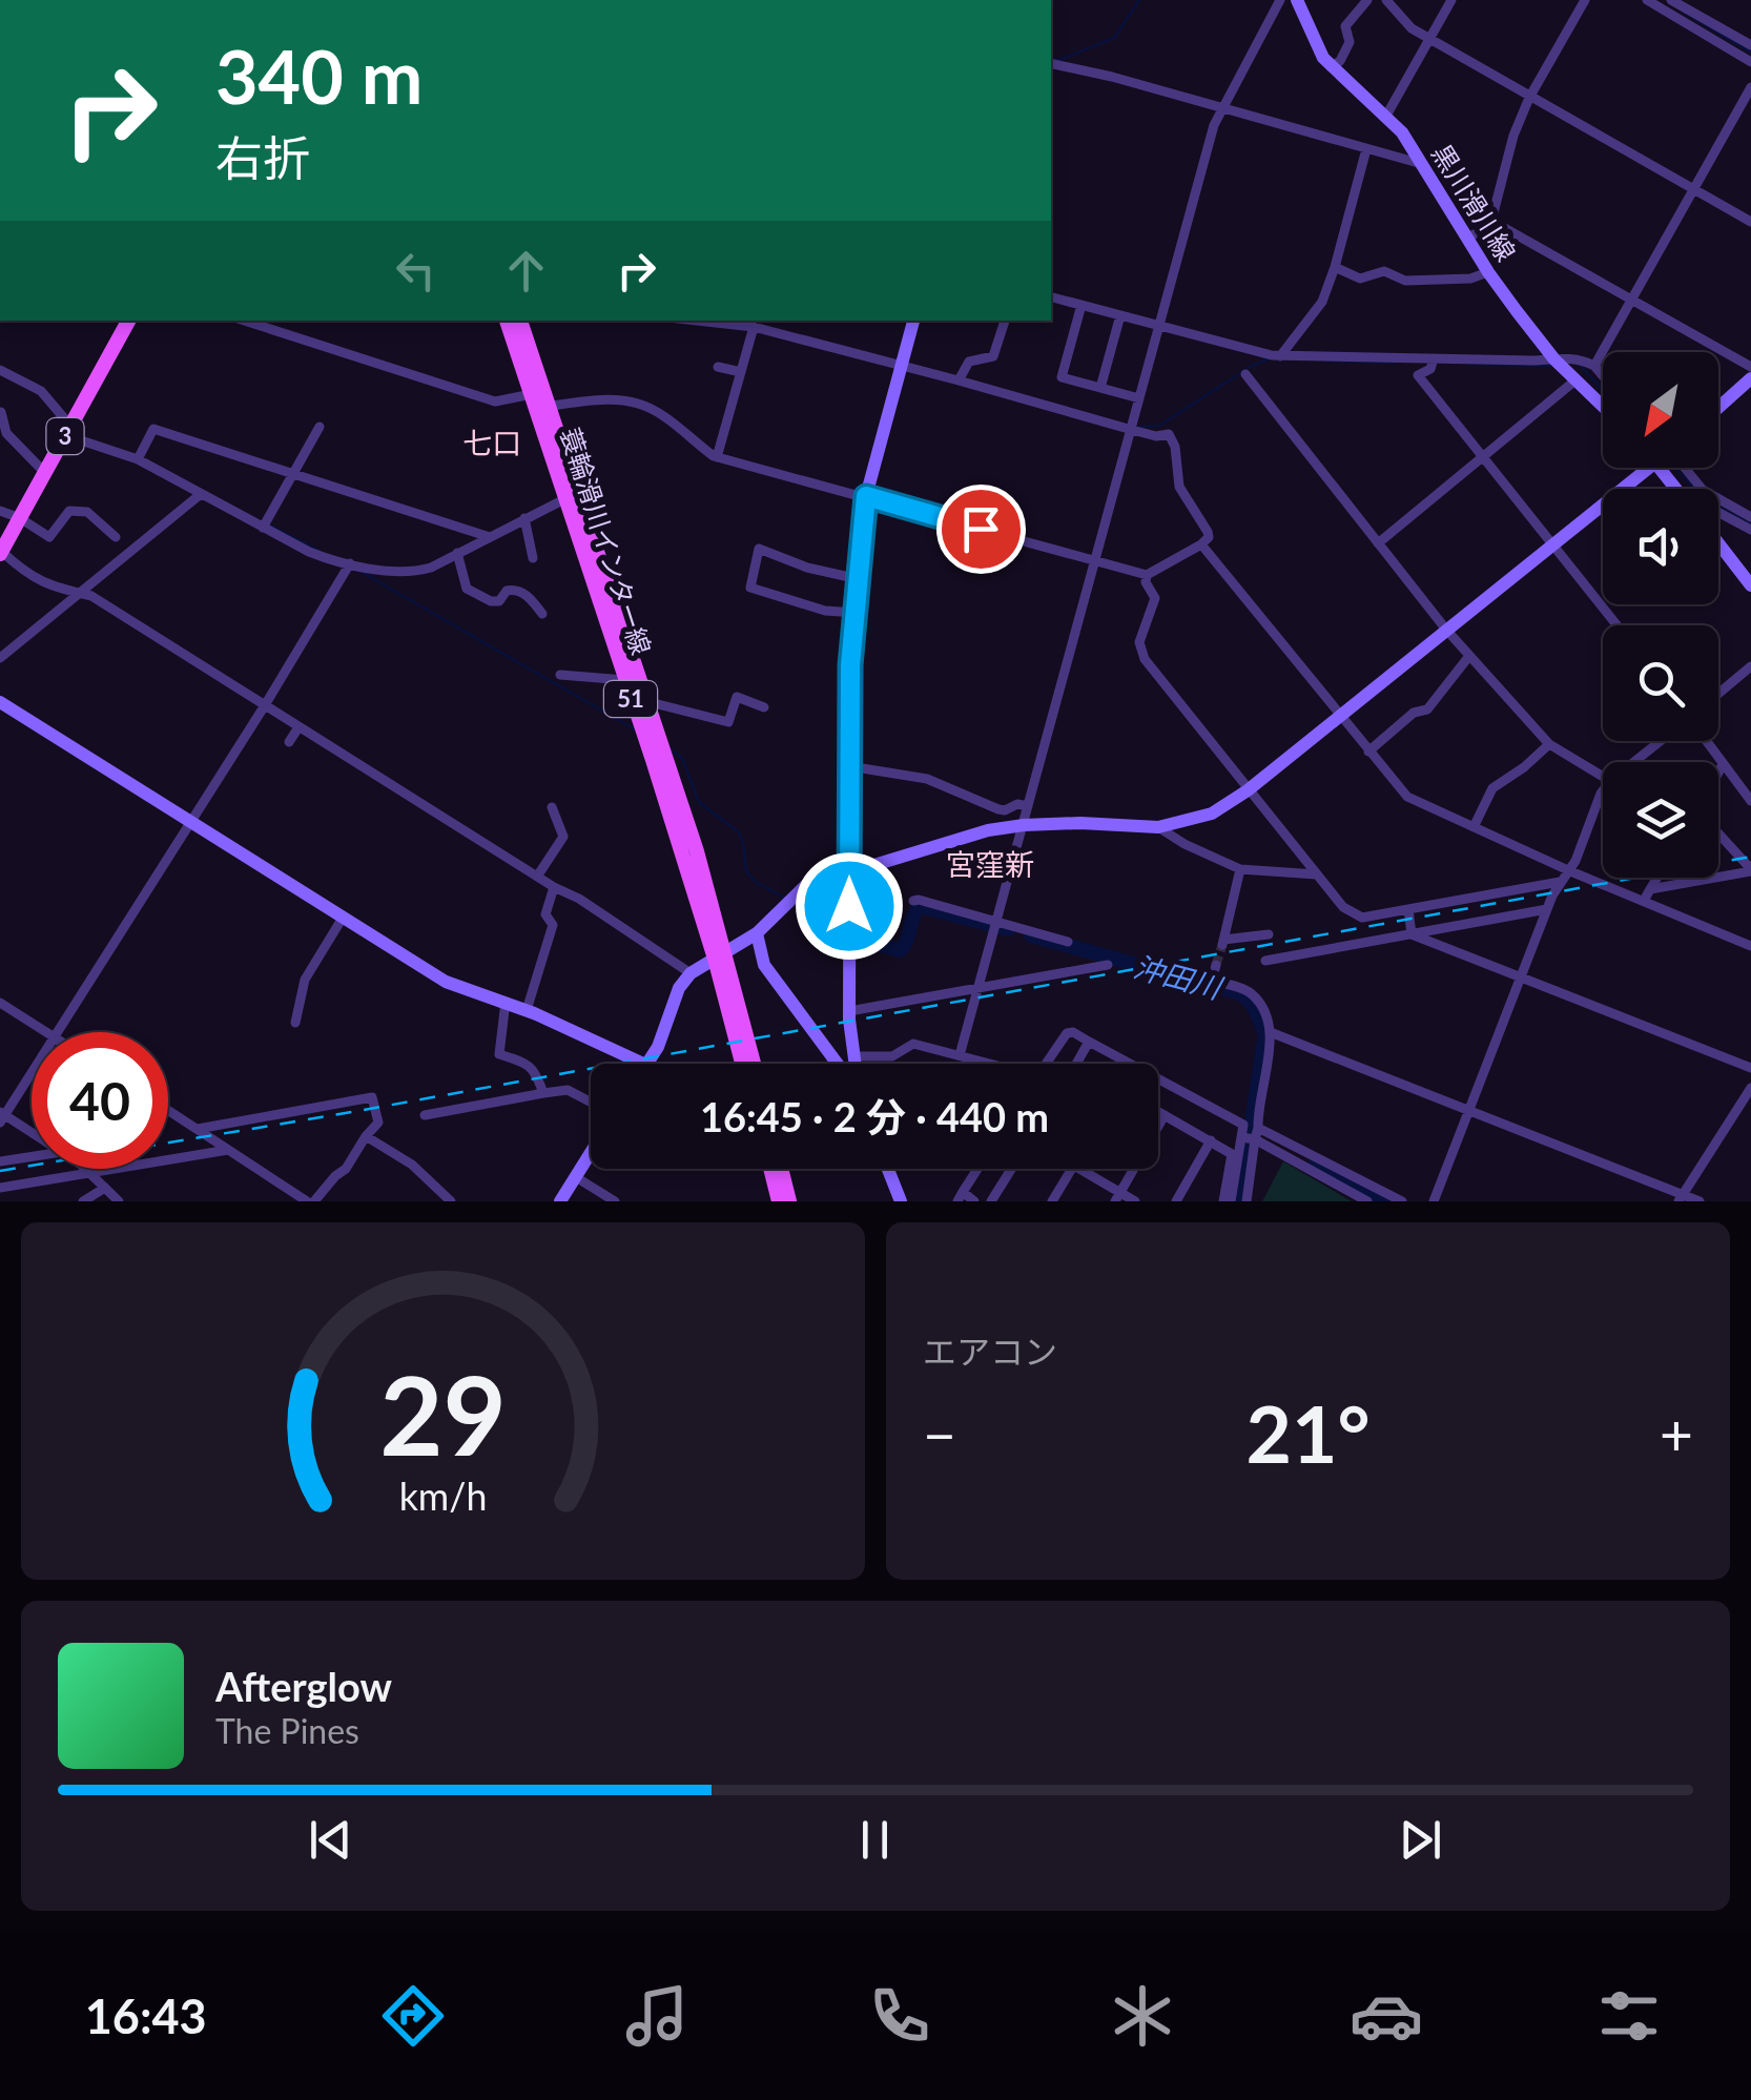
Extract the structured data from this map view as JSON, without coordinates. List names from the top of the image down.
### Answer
{
  "streets": {
    "main road": ["3", "蓑輪滑川インター線", "51"],
    "street": ["黒川滑川線"]
  },
  "districts": ["七口", "宮窪新"],
  "water": ["沖田川"],
  "north": "bottom left",
  "page": {
    "turn": ["340 m", "右折"],
    "limit": "40",
    "trip": "16:45 · 2 分 · 440 m",
    "tile": "エアコン",
    "heat": ["−", "21°", "+"],
    "song": ["Afterglow", "The Pines"],
    "tabs": "16:43",
    "gauge": ["29", "km/h"]
  }
}
